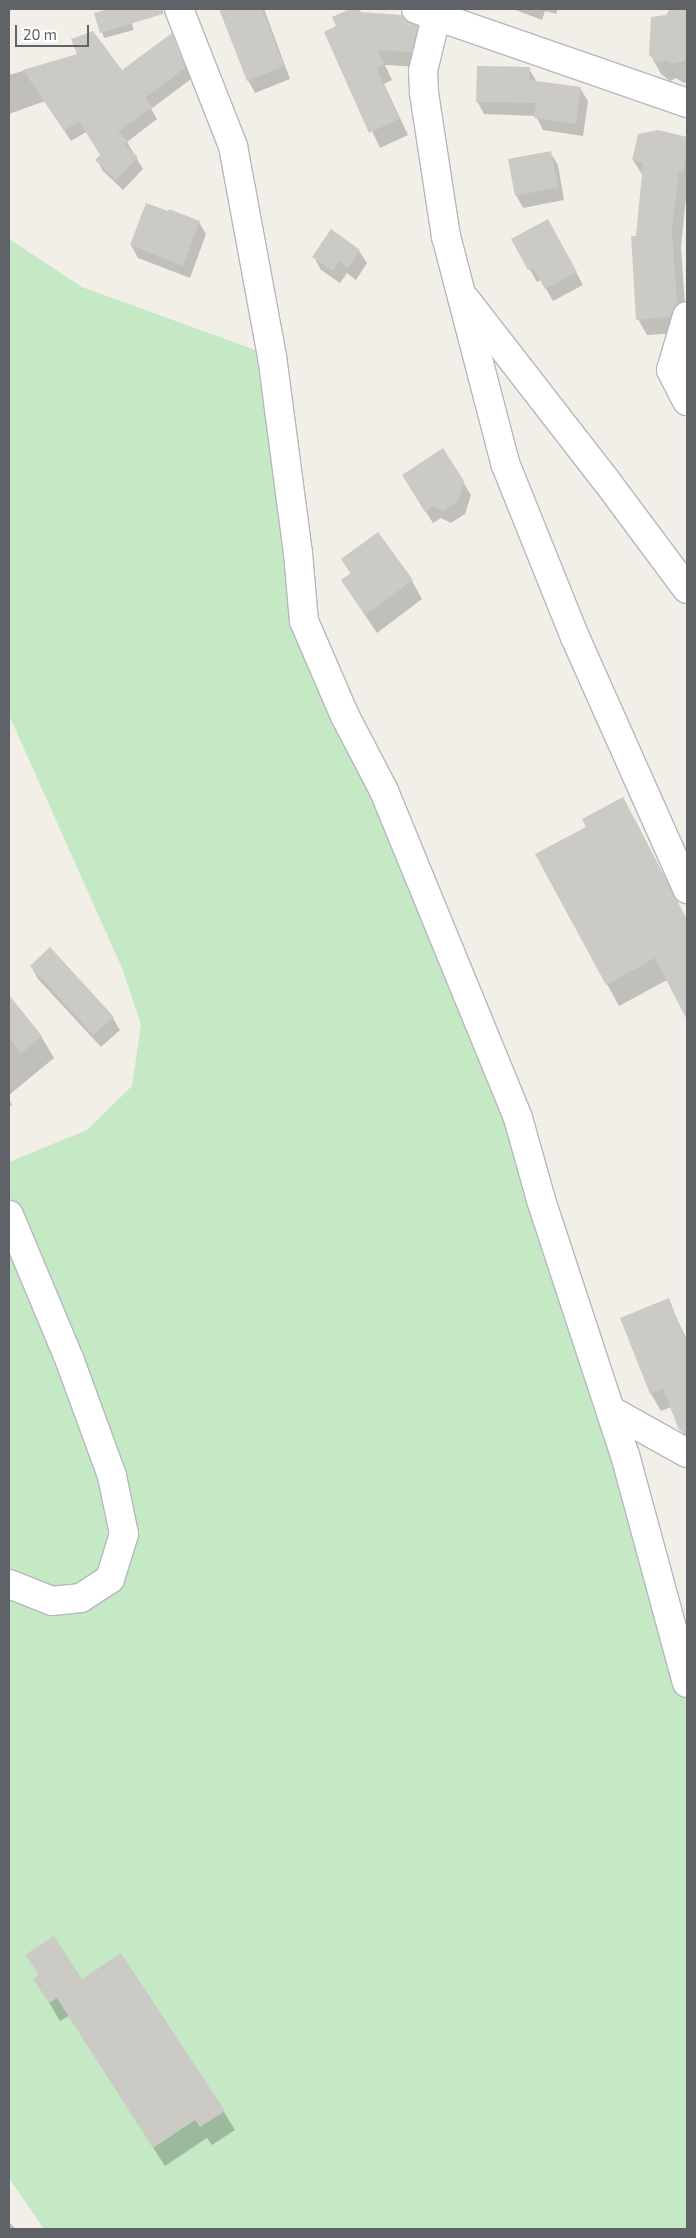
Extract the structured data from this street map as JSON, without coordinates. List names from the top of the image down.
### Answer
{
  "scale_bar": "20 m"
}
